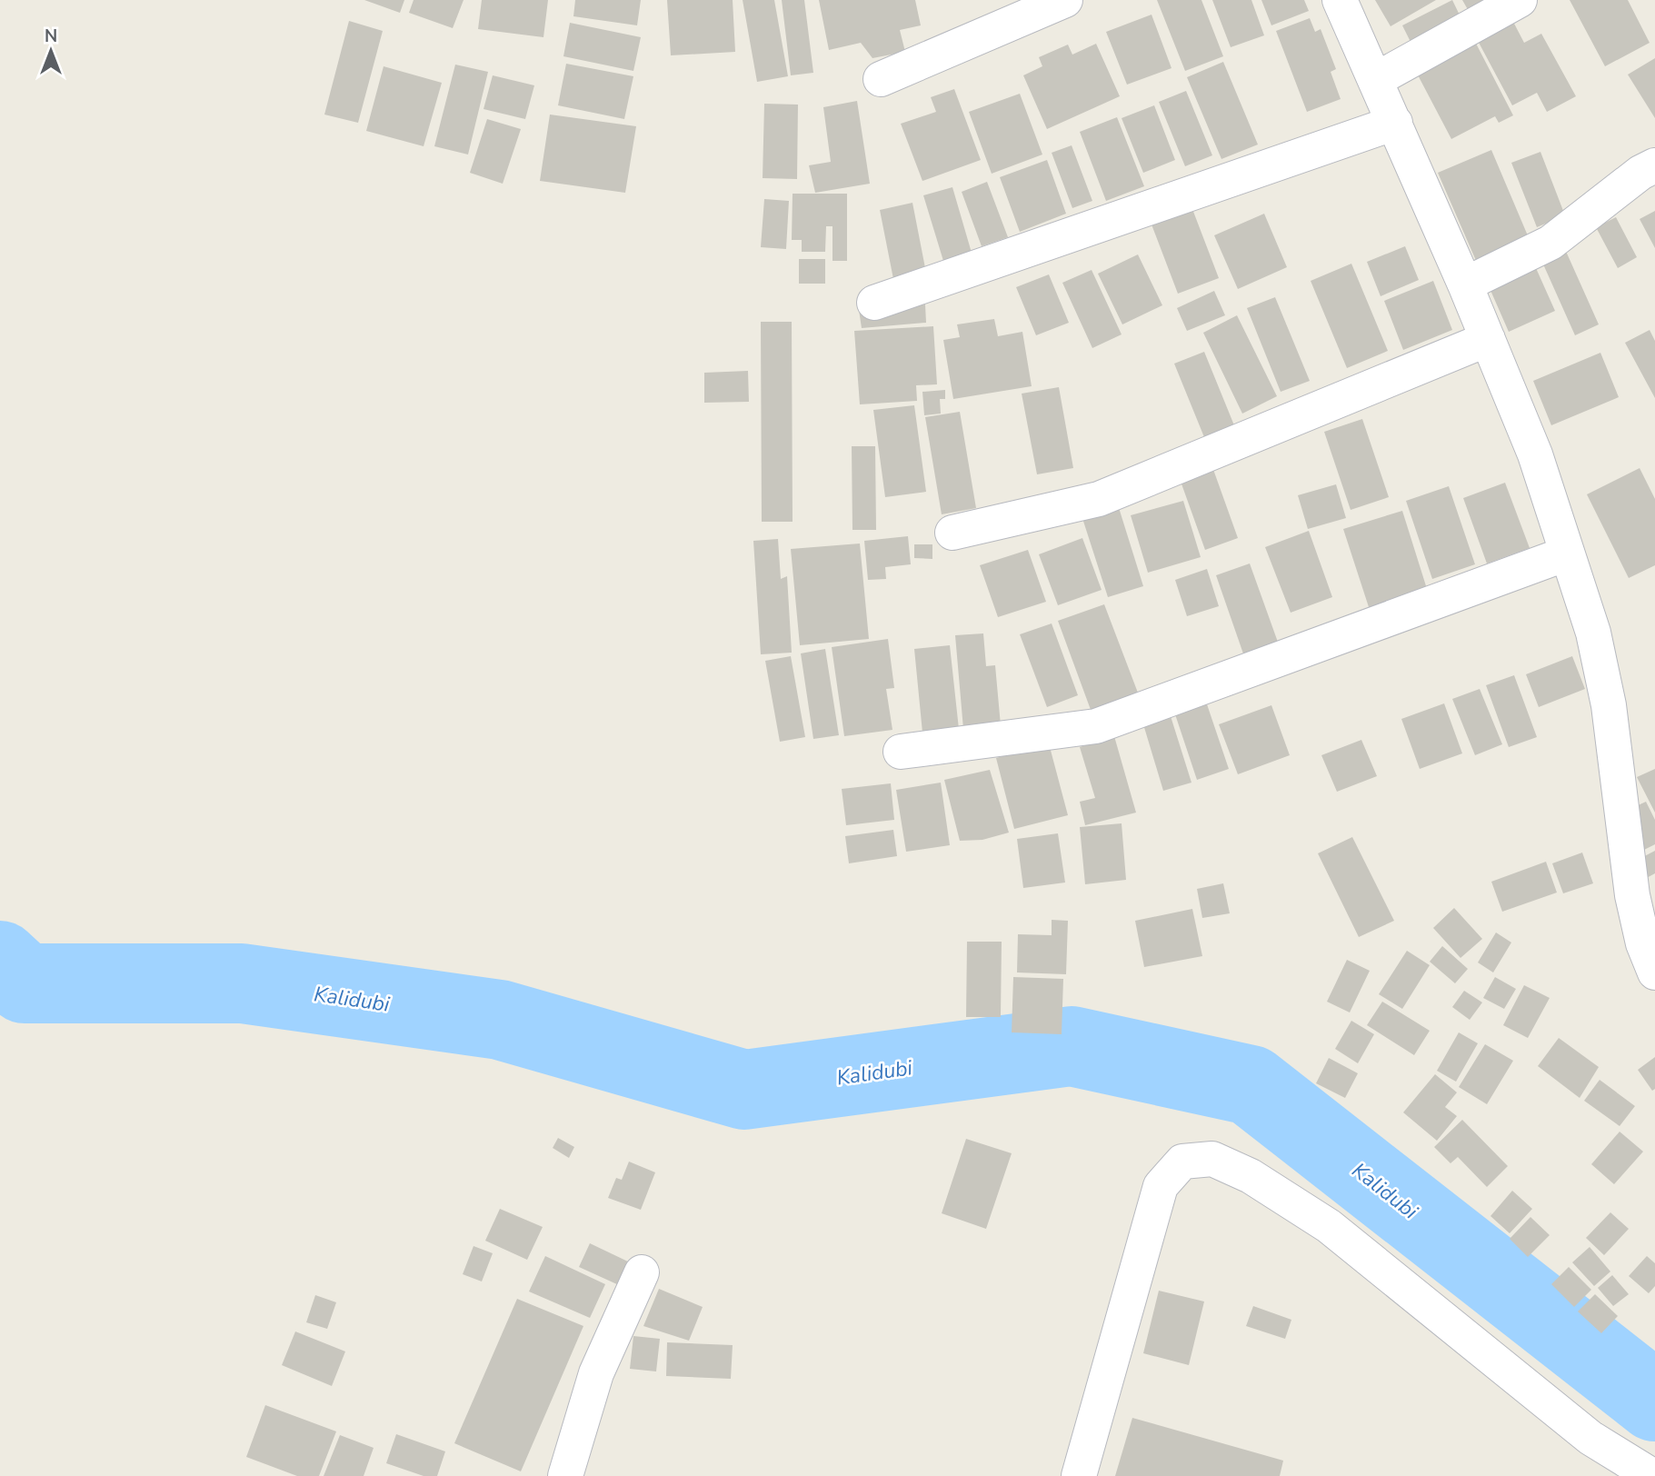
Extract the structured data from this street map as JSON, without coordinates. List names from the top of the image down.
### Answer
{
  "water": ["Kalidubi"],
  "north": "top"
}
